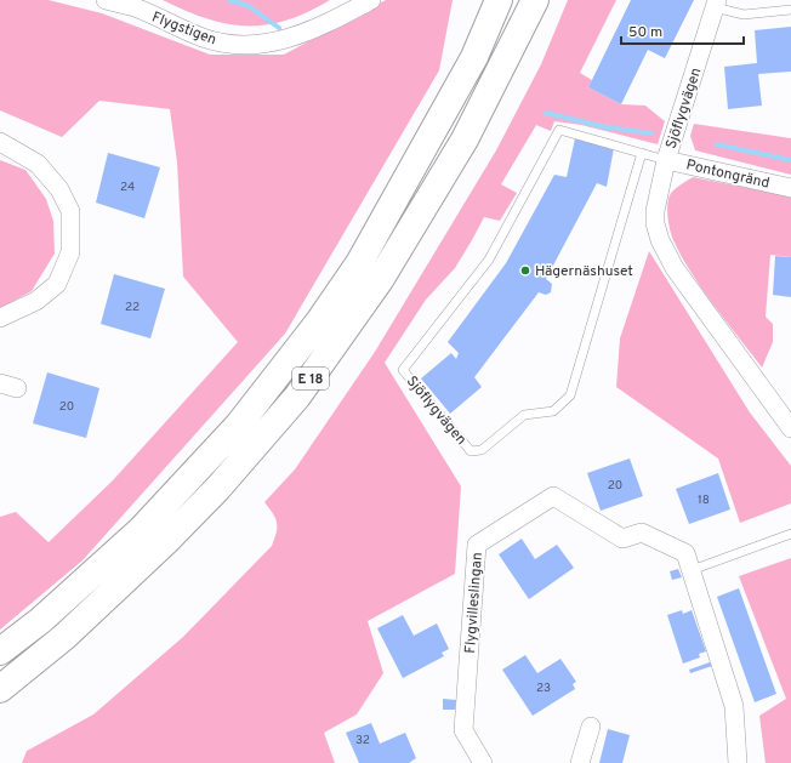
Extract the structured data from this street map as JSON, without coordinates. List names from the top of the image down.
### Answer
{
  "streets": {
    "highway": ["E 18"],
    "street": [
      "Flygstigen",
      "Sjöflygvägen",
      "Pontongränd",
      "Flygvilleslingan"
    ]
  },
  "crossings": [
    ["Sjöflygvägen", "Pontongränd"]
  ],
  "places": ["Hägernäshuset"],
  "house_numbers": [
    "24",
    "22",
    "20",
    "20",
    "18",
    "23",
    "32"
  ],
  "scale_bar": "50 m"
}
